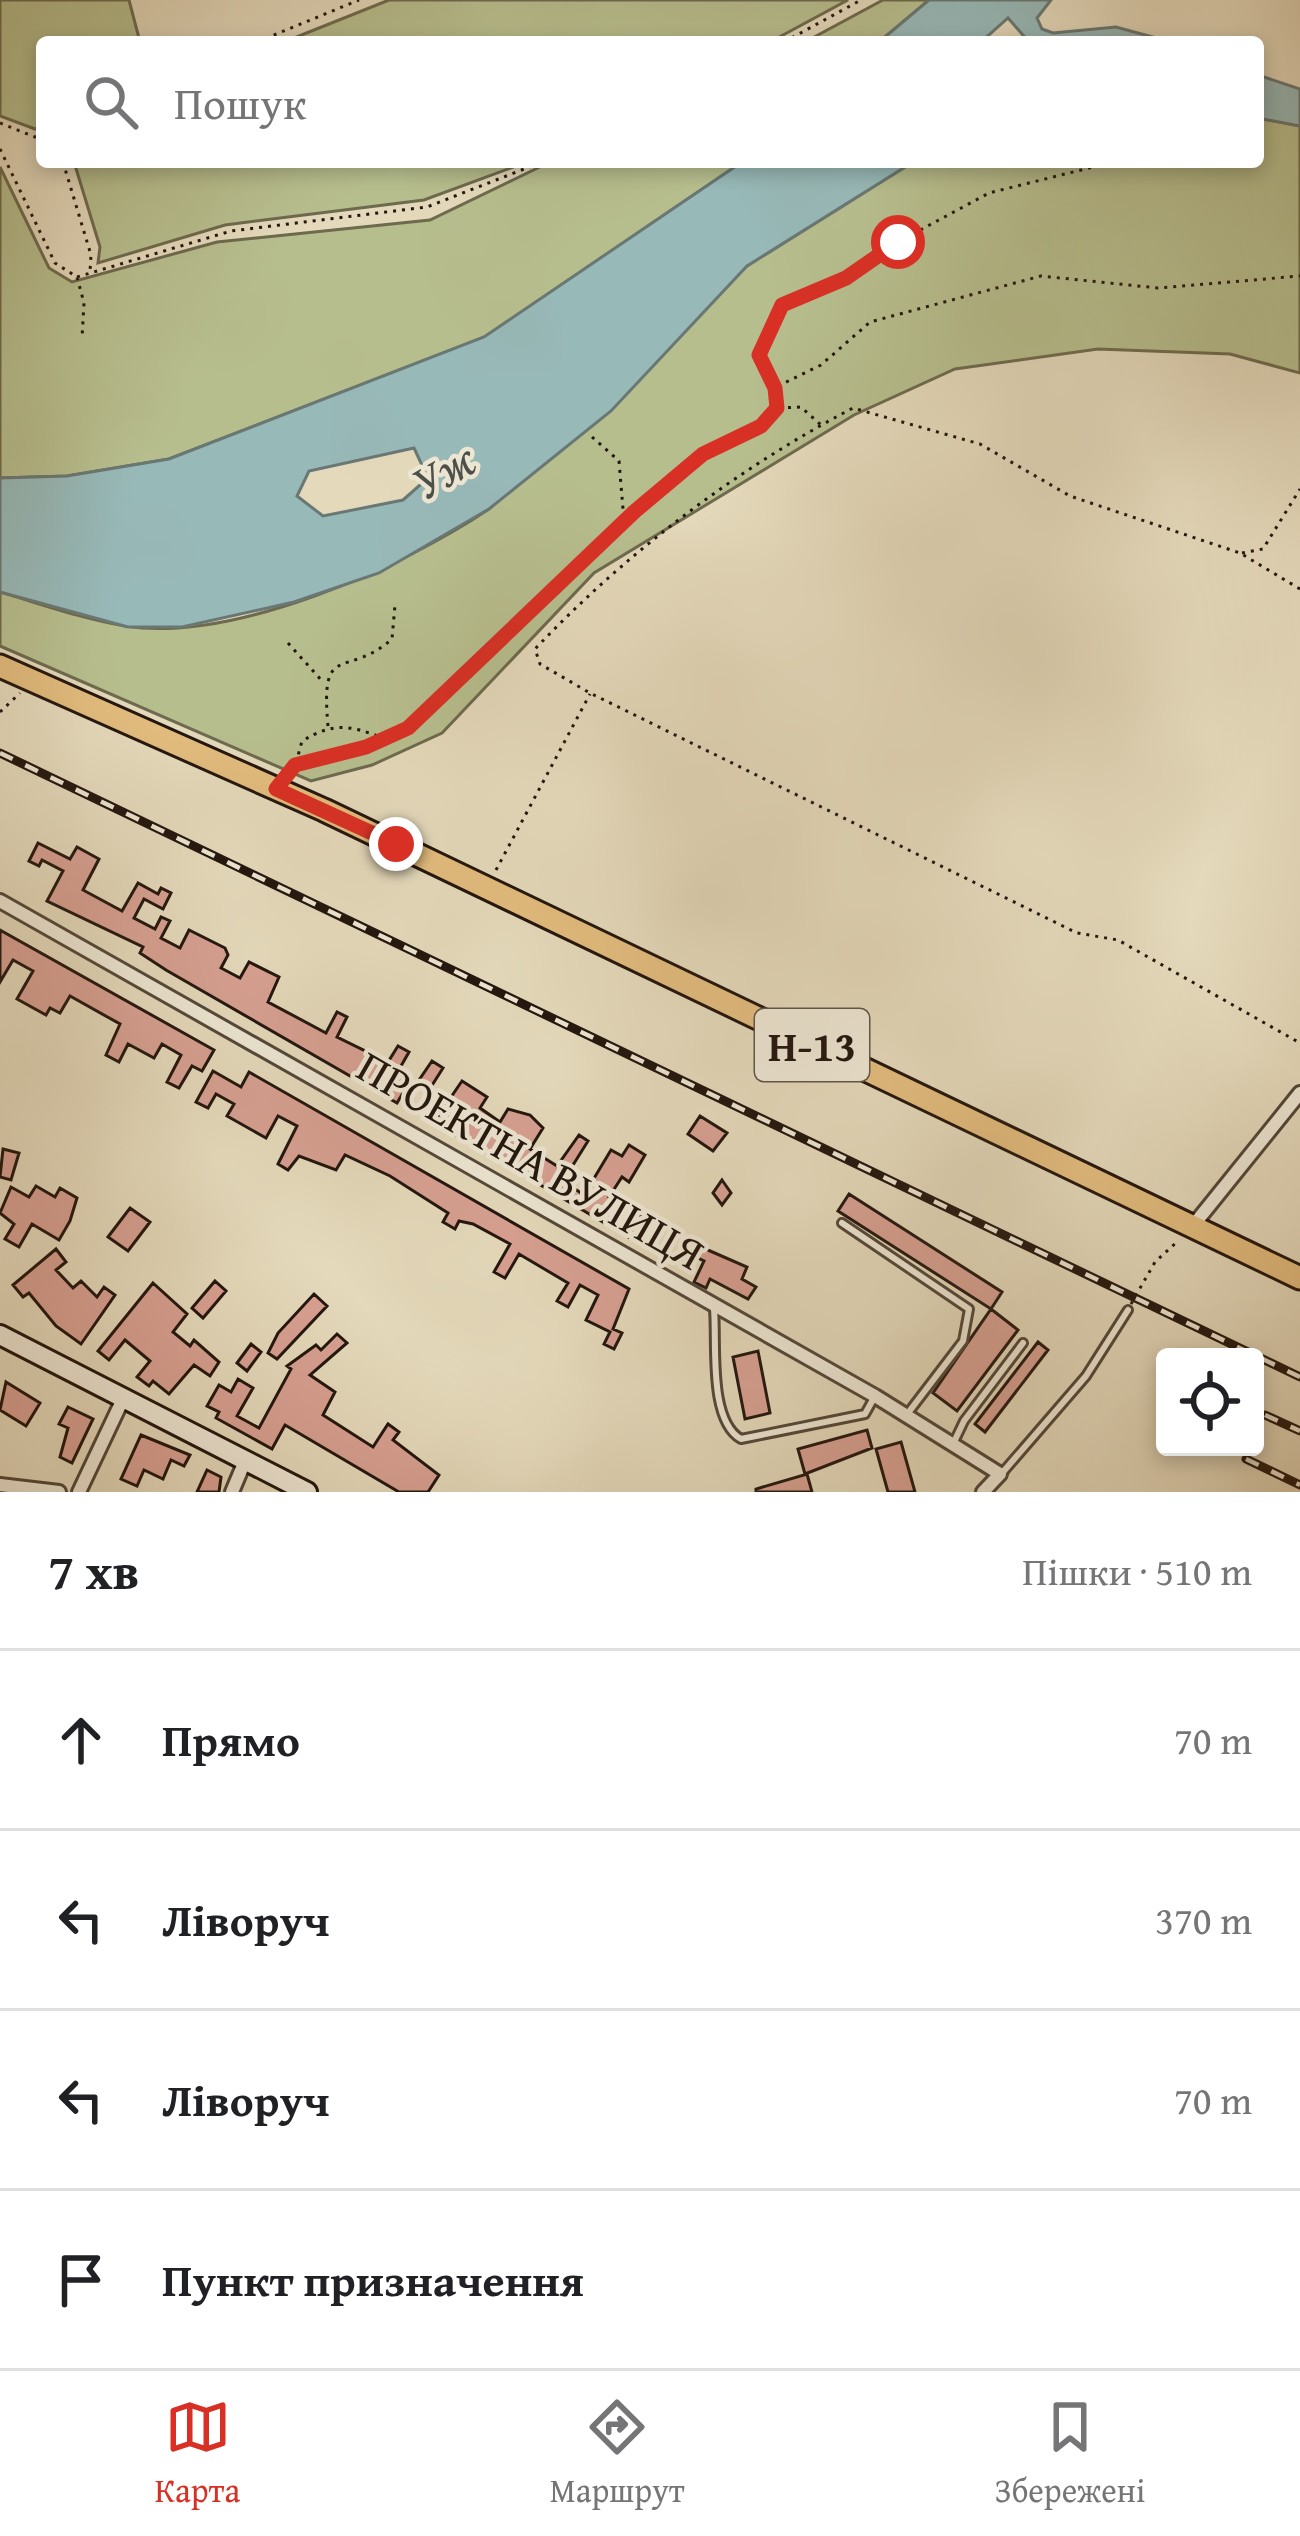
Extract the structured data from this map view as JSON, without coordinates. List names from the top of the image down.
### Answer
{
  "streets": {
    "main road": ["Н-13"],
    "street": ["ПРОЕКТНА ВУЛИЦЯ"]
  },
  "water": ["Уж"],
  "page": {
    "search": "Пошук",
    "heading": ["7 хв", "Пішки · 510 m"],
    "list": [
      ["Прямо", "70 m"],
      ["Ліворуч", "370 m"],
      ["Ліворуч", "70 m"],
      "Пункт призначення"
    ],
    "nav": ["Карта", "Маршрут", "Збережені"]
  }
}
